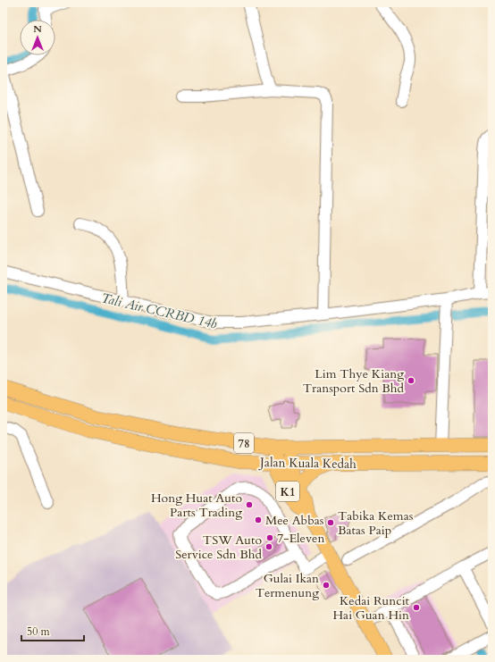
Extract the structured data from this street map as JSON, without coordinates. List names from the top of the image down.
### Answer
{
  "streets": {
    "main road": ["78", "Jalan Kuala Kedah", "K1"]
  },
  "crossings": [
    ["Jalan Kuala Kedah", "K1"]
  ],
  "water": ["Tali Air CCRBD 14b"],
  "places": [
    "Lim Thye Kiang Transport Sdn Bhd",
    "Hong Huat Auto Parts Trading",
    "Mee Abbas",
    "Tabika Kemas Batas Paip",
    "7-Eleven",
    "TSW Auto Service Sdn Bhd",
    "Gulai Ikan Termenung",
    "Kedai Runcit Hai Guan Hin"
  ],
  "scale_bar": "50 m",
  "north": "top"
}
